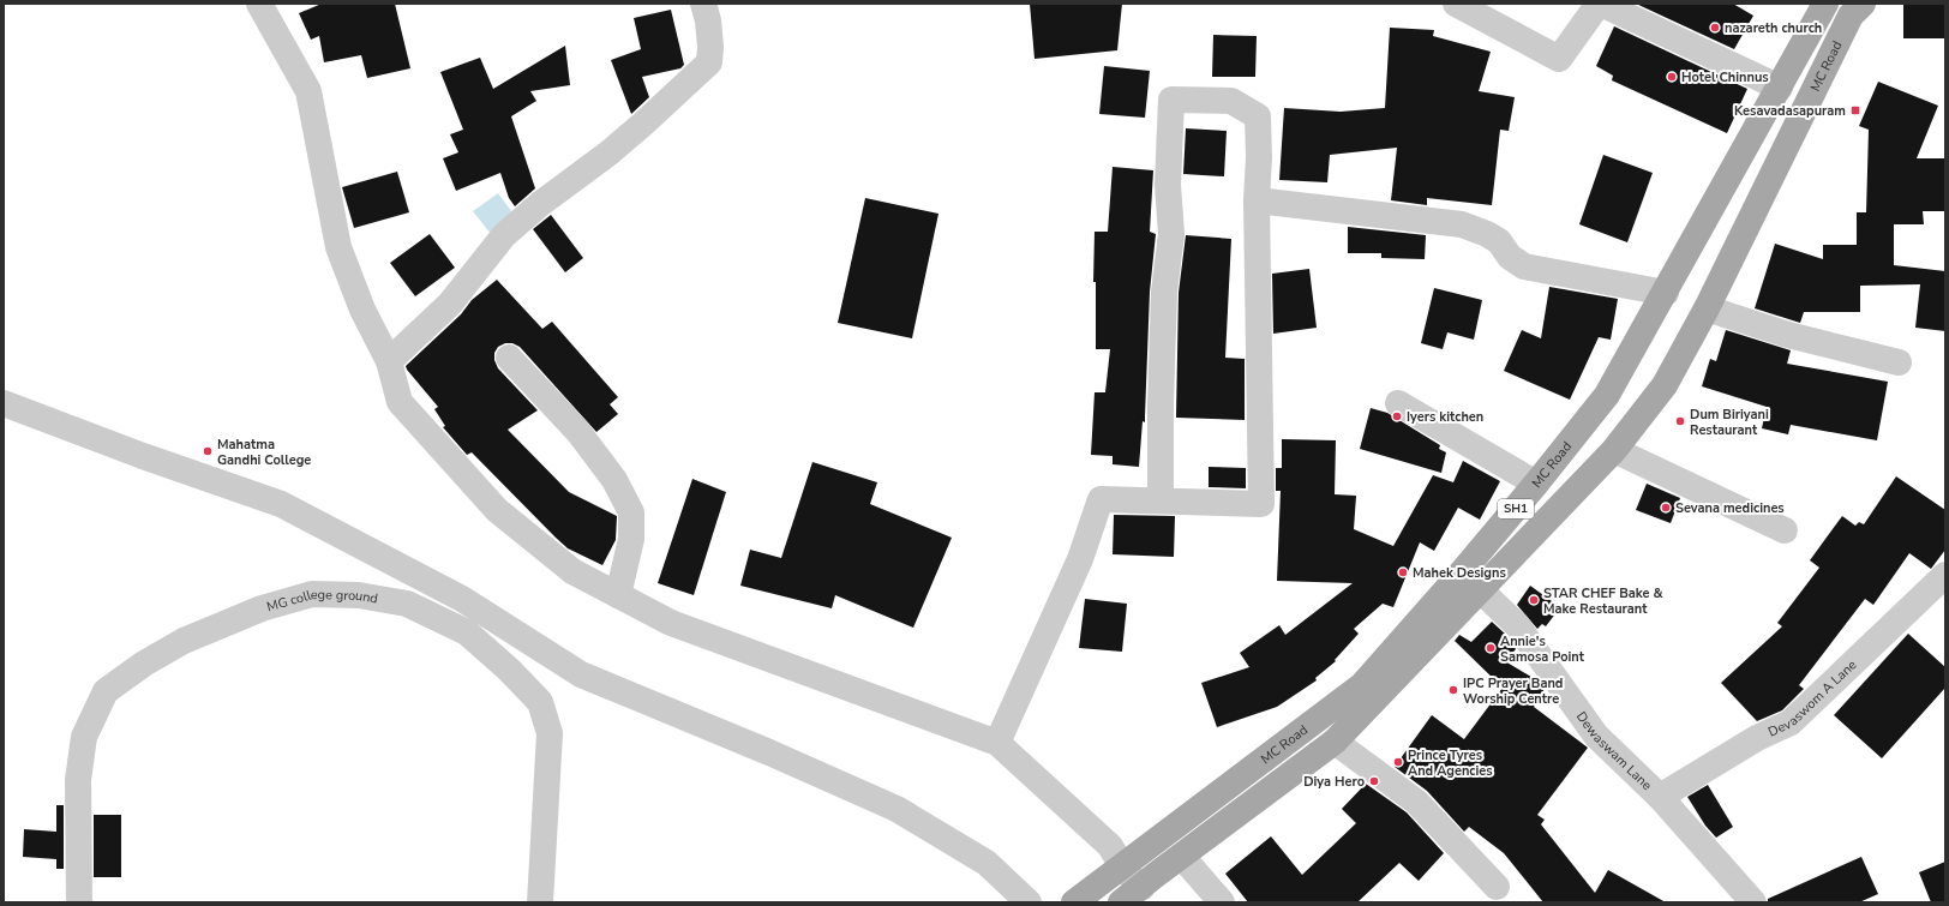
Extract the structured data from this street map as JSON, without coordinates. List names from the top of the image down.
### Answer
{
  "streets": {
    "main road": ["MC Road", "SH1"],
    "street": ["MG college ground", "Devaswom A Lane", "Dewaswam Lane"]
  },
  "crossings": [
    ["MC Road", "Dewaswam Lane"],
    ["Devaswom A Lane", "Dewaswam Lane"]
  ],
  "places": {
    "other": [
      "nazareth church",
      "Hotel Chinnus",
      "Iyers kitchen",
      "Dum Biriyani Restaurant",
      "Mahatma Gandhi College",
      "Sevana medicines",
      "Mahek Designs",
      "STAR CHEF Bake & Make Restaurant",
      "Annie's Samosa Point",
      "IPC Prayer Band Worship Centre",
      "Prince Tyres And Agencies",
      "Diya Hero"
    ],
    "transit": ["Kesavadasapuram"]
  }
}
